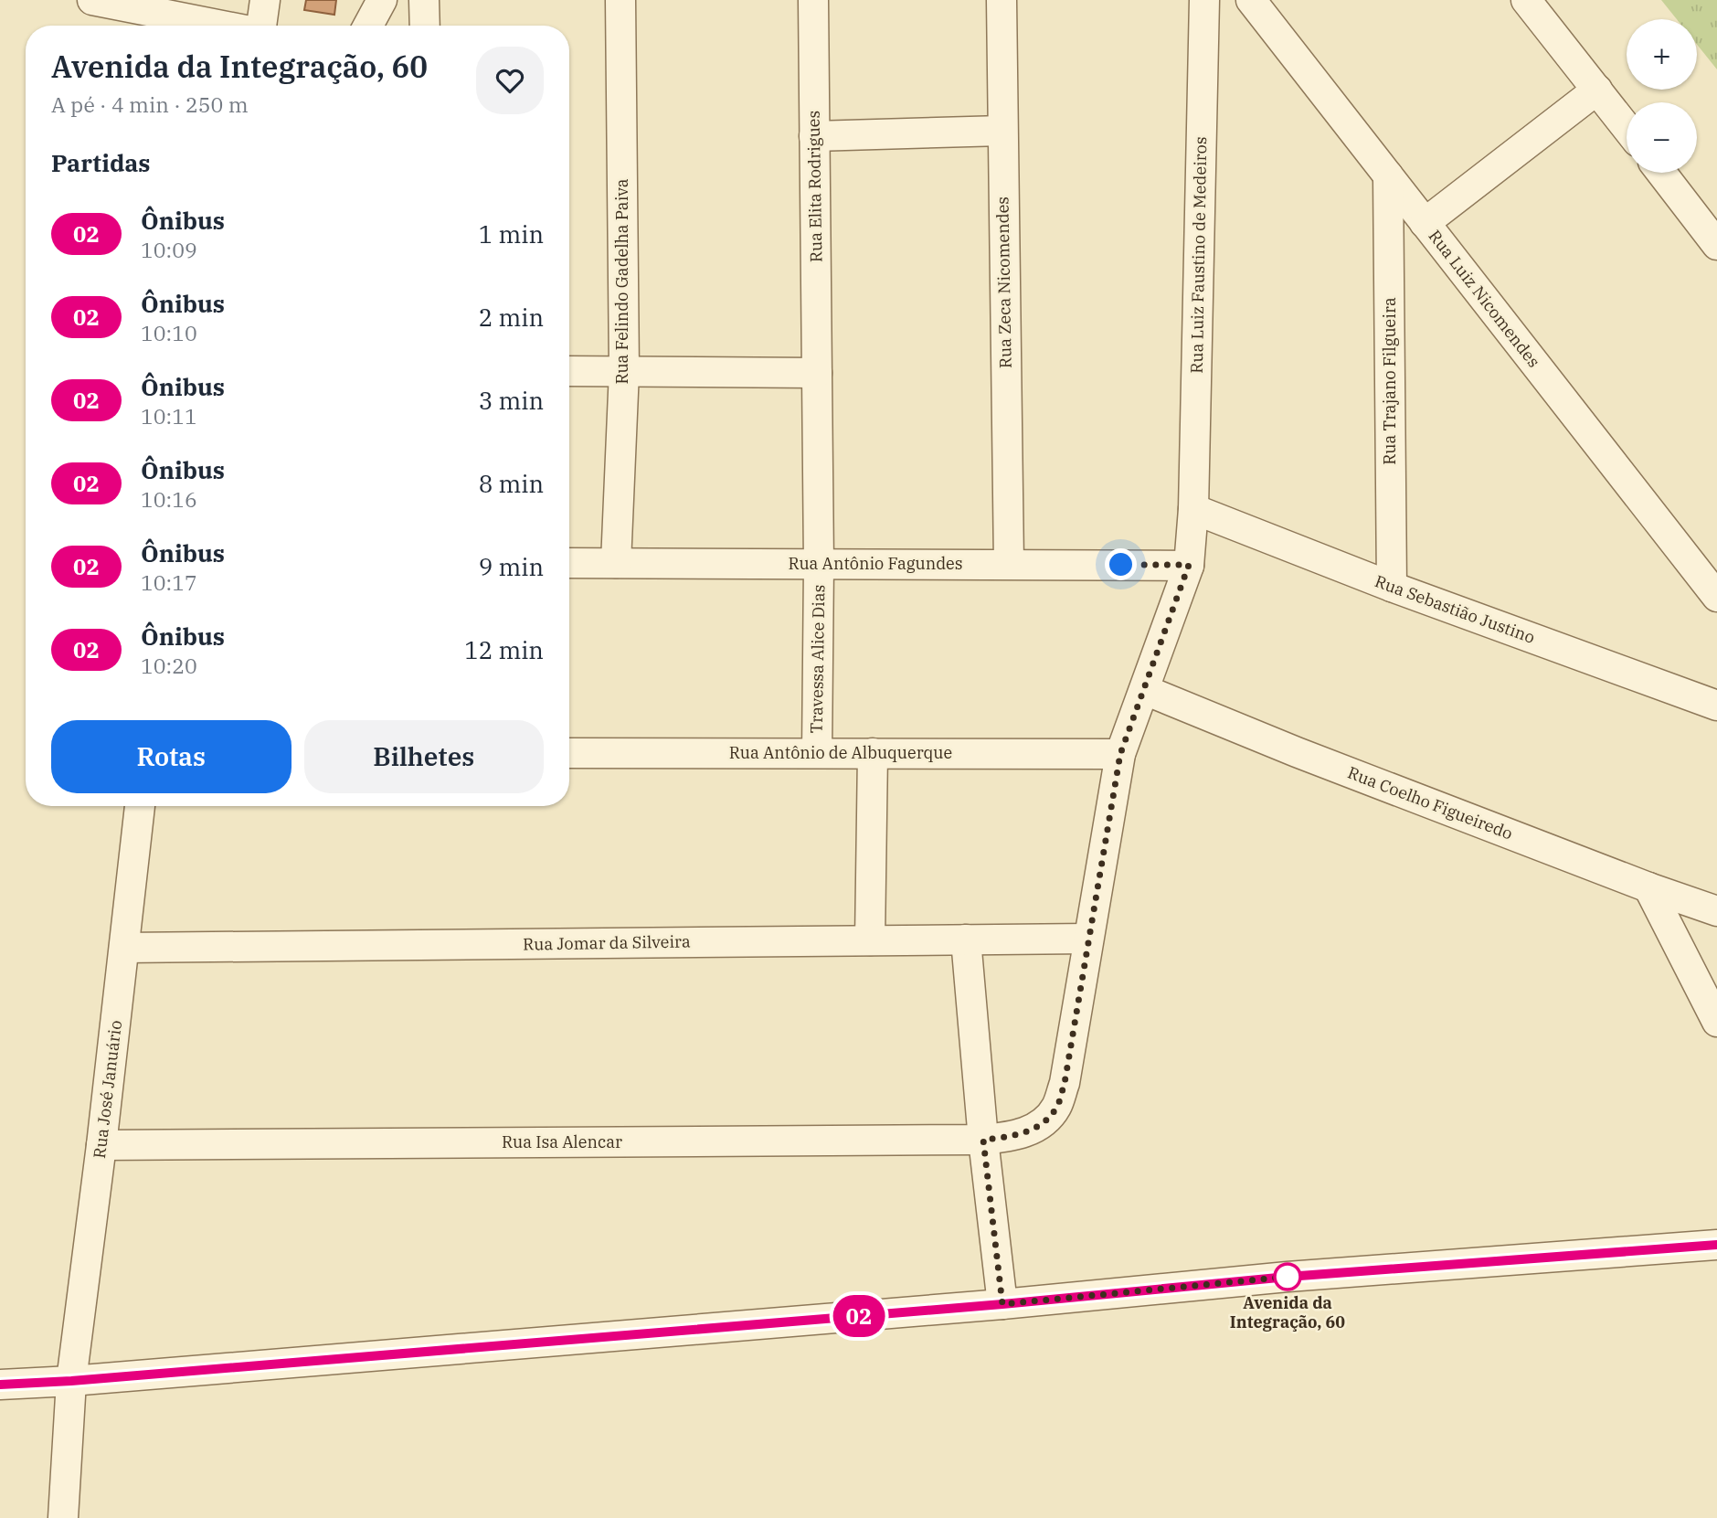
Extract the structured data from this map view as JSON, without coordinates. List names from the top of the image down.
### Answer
{
  "streets": {
    "street": [
      "Rua Elita Rodrigues",
      "Rua Luiz Faustino de Medeiros",
      "Rua Felindo Gadelha Paiva",
      "Rua Zeca Nicomendes",
      "Rua Luiz Nicomendes",
      "Rua Trajano Filgueira",
      "Rua Antônio Fagundes",
      "Rua Sebastião Justino",
      "Travessa Alice Dias",
      "Rua Antônio de Albuquerque",
      "Rua Coelho Figueiredo",
      "Rua Jomar da Silveira",
      "Rua José Januário",
      "Rua Isa Alencar"
    ]
  },
  "crossings": [
    ["Rua Elita Rodrigues", "Travessa Alice Dias"],
    ["Rua Luiz Faustino de Medeiros", "Rua Antônio Fagundes"],
    ["Rua Luiz Faustino de Medeiros", "Rua Sebastião Justino"],
    ["Rua Luiz Faustino de Medeiros", "Rua Antônio de Albuquerque"],
    ["Rua Luiz Faustino de Medeiros", "Rua Coelho Figueiredo"],
    ["Rua Luiz Faustino de Medeiros", "Rua Jomar da Silveira"],
    ["Rua Luiz Faustino de Medeiros", "Rua Isa Alencar"],
    ["Rua Felindo Gadelha Paiva", "Rua Antônio Fagundes"],
    ["Rua Zeca Nicomendes", "Rua Antônio Fagundes"],
    ["Rua Luiz Nicomendes", "Rua Trajano Filgueira"],
    ["Rua Trajano Filgueira", "Rua Sebastião Justino"],
    ["Rua Antônio Fagundes", "Travessa Alice Dias"],
    ["Travessa Alice Dias", "Rua Antônio de Albuquerque"],
    ["Rua Jomar da Silveira", "Rua José Januário"],
    ["Rua José Januário", "Rua Isa Alencar"]
  ],
  "places": ["Avenida da Integração, 60"],
  "lines": ["bus line 02"],
  "page": {
    "on_map": "02",
    "map_buttons": ["+", "−"],
    "heading": [
      ["Avenida da Integração, 60", "A pé · 4 min · 250 m"],
      "Partidas"
    ],
    "list": [
      {
        "mark": "02",
        "name": "Ônibus",
        "note": "10:09",
        "value": "1 min"
      },
      {
        "mark": "02",
        "name": "Ônibus",
        "note": "10:10",
        "value": "2 min"
      },
      {
        "mark": "02",
        "name": "Ônibus",
        "note": "10:11",
        "value": "3 min"
      },
      {
        "mark": "02",
        "name": "Ônibus",
        "note": "10:16",
        "value": "8 min"
      },
      {
        "mark": "02",
        "name": "Ônibus",
        "note": "10:17",
        "value": "9 min"
      },
      {
        "mark": "02",
        "name": "Ônibus",
        "note": "10:20",
        "value": "12 min"
      }
    ],
    "buttons": ["Rotas", "Bilhetes"]
  }
}
